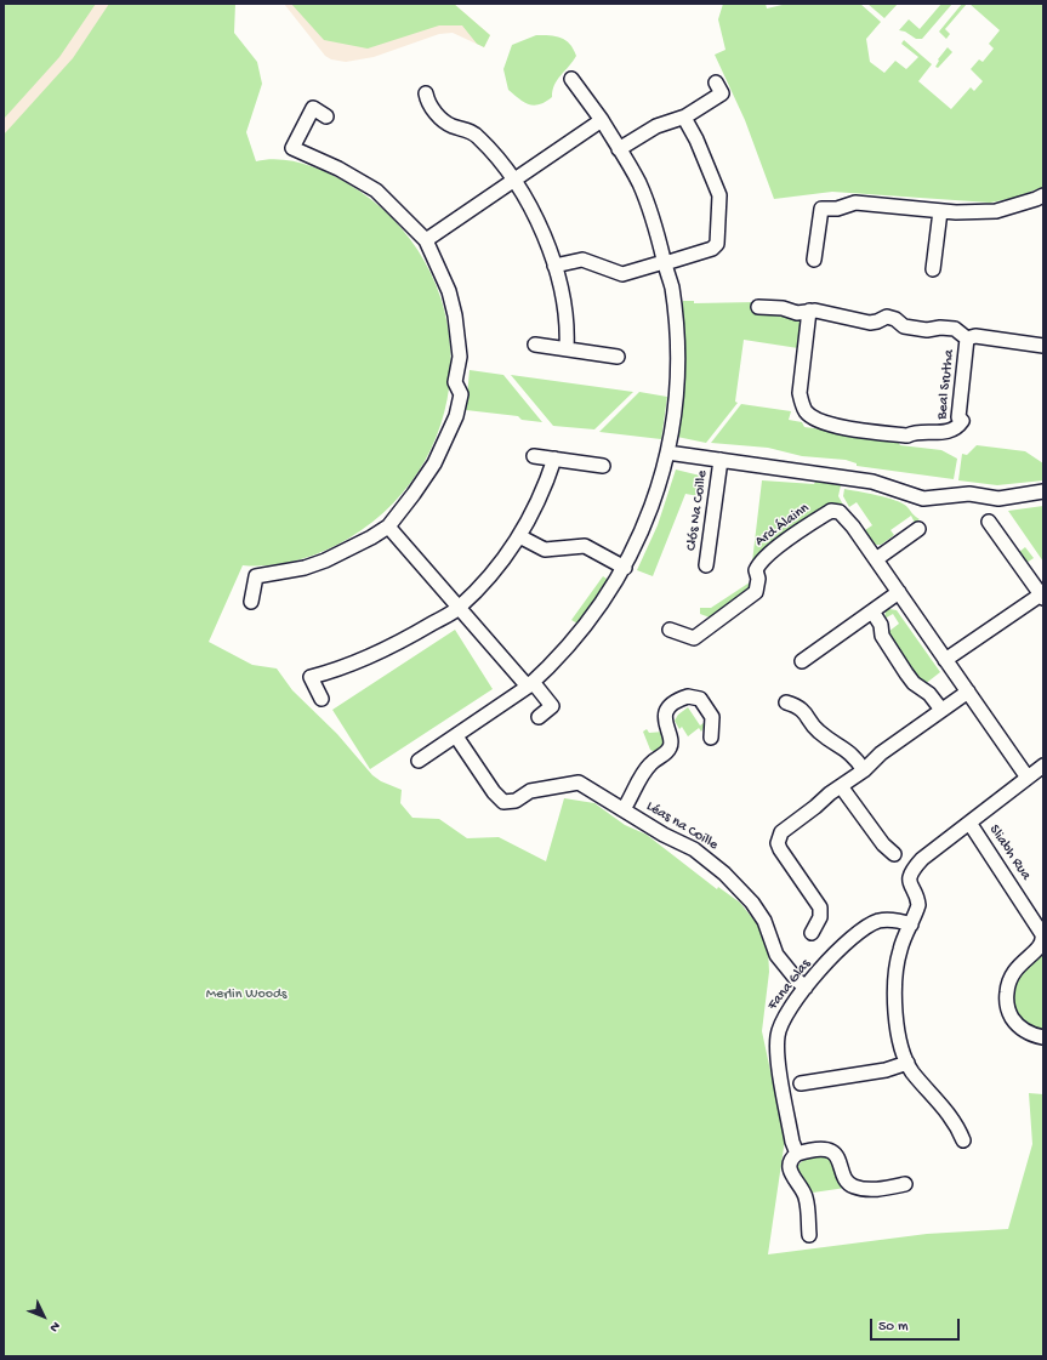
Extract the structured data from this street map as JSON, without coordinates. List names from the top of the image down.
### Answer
{
  "streets": {
    "street": [
      "Beal Srutha",
      "Clós Na Coille",
      "Ard Álainn",
      "Léas na Coille",
      "Sliabh Rua",
      "Fana Glas"
    ]
  },
  "crossings": [
    ["Léas na Coille", "Fana Glas"]
  ],
  "parks": ["Merlin Woods"],
  "scale_bar": "50 m",
  "north": "bottom right"
}
